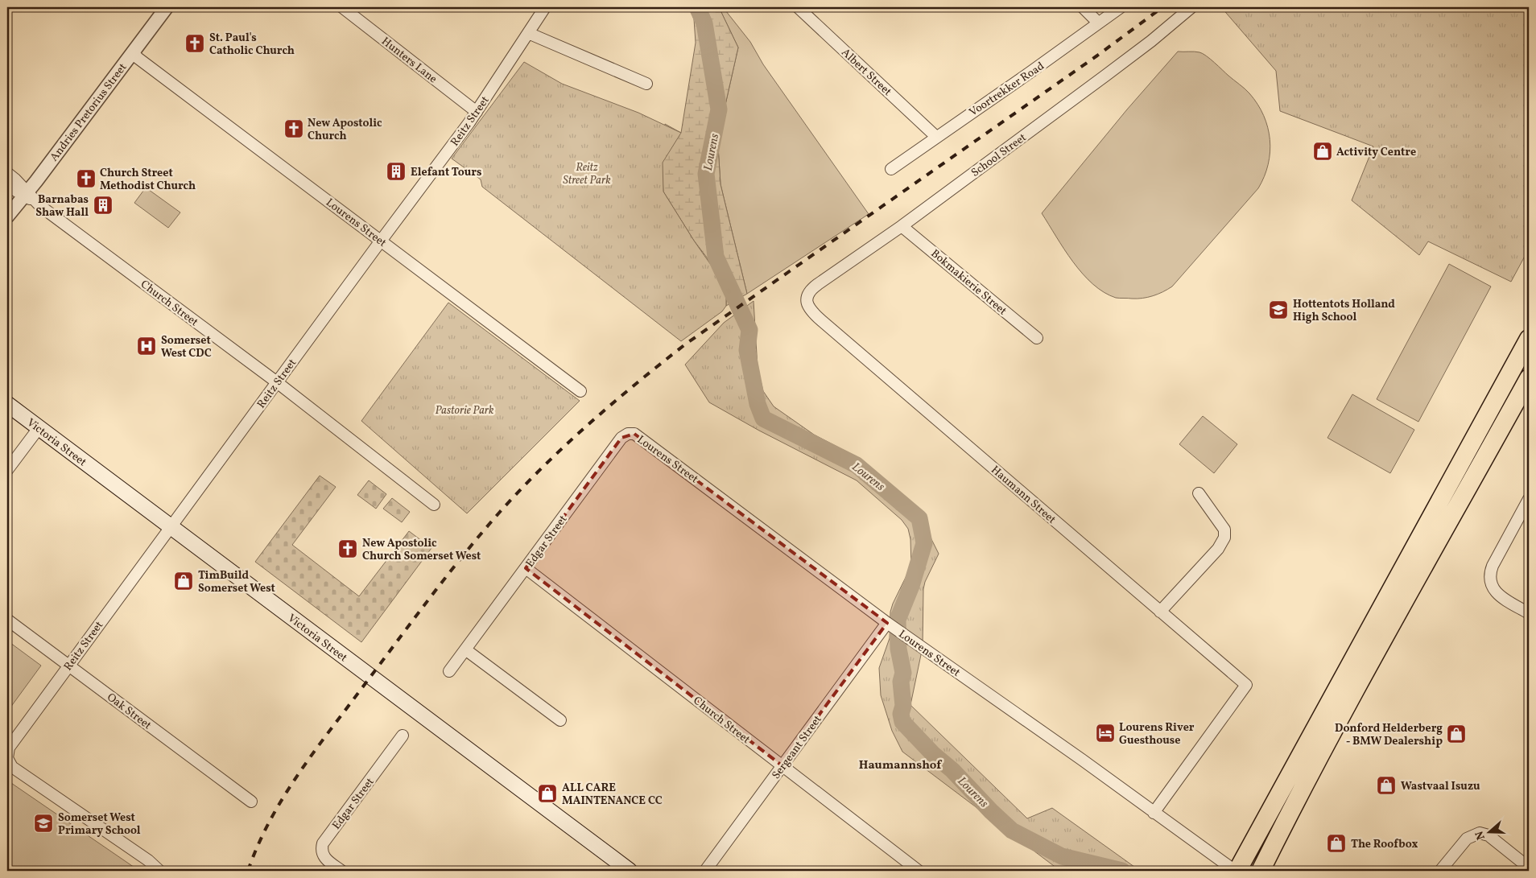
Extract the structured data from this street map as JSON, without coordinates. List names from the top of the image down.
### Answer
{
  "streets": {
    "main road": ["Victoria Street"],
    "street": [
      "Hunters Lane",
      "Albert Street",
      "Voortrekker Road",
      "Andries Pretorius Street",
      "Reitz Street",
      "School Street",
      "Lourens Street",
      "Bokmakierie Street",
      "Church Street",
      "Haumann Street",
      "Edgar Street",
      "Oak Street",
      "Sergeant Street"
    ]
  },
  "crossings": [
    ["Hunters Lane", "Reitz Street"],
    ["Albert Street", "Voortrekker Road"],
    ["Andries Pretorius Street", "Lourens Street"],
    ["Andries Pretorius Street", "Church Street"],
    ["Reitz Street", "Lourens Street"],
    ["Reitz Street", "Church Street"],
    ["Reitz Street", "Victoria Street"],
    ["Reitz Street", "Oak Street"],
    ["School Street", "Bokmakierie Street"],
    ["School Street", "Haumann Street"],
    ["Lourens Street", "Haumann Street"],
    ["Lourens Street", "Edgar Street"],
    ["Lourens Street", "Sergeant Street"],
    ["Church Street", "Edgar Street"],
    ["Church Street", "Sergeant Street"]
  ],
  "districts": ["Haumannshof"],
  "water": ["Lourens"],
  "parks": ["Reitz Street Park", "Pastorie Park"],
  "places": {
    "church": [
      "St. Paul's Catholic Church",
      "New Apostolic Church",
      "Church Street Methodist Church",
      "New Apostolic Church Somerset West"
    ],
    "shop": [
      "Activity Centre",
      "TimBuild Somerset West",
      "Donford Helderberg - BMW Dealership",
      "Wastvaal Isuzu",
      "ALL CARE MAINTENANCE CC",
      "The Roofbox"
    ],
    "building": ["Elefant Tours", "Barnabas Shaw Hall"],
    "school or university": ["Hottentots Holland High School", "Somerset West Primary School"],
    "hospital": ["Somerset West CDC"],
    "hotel": ["Lourens River Guesthouse"]
  },
  "north": "left"
}
